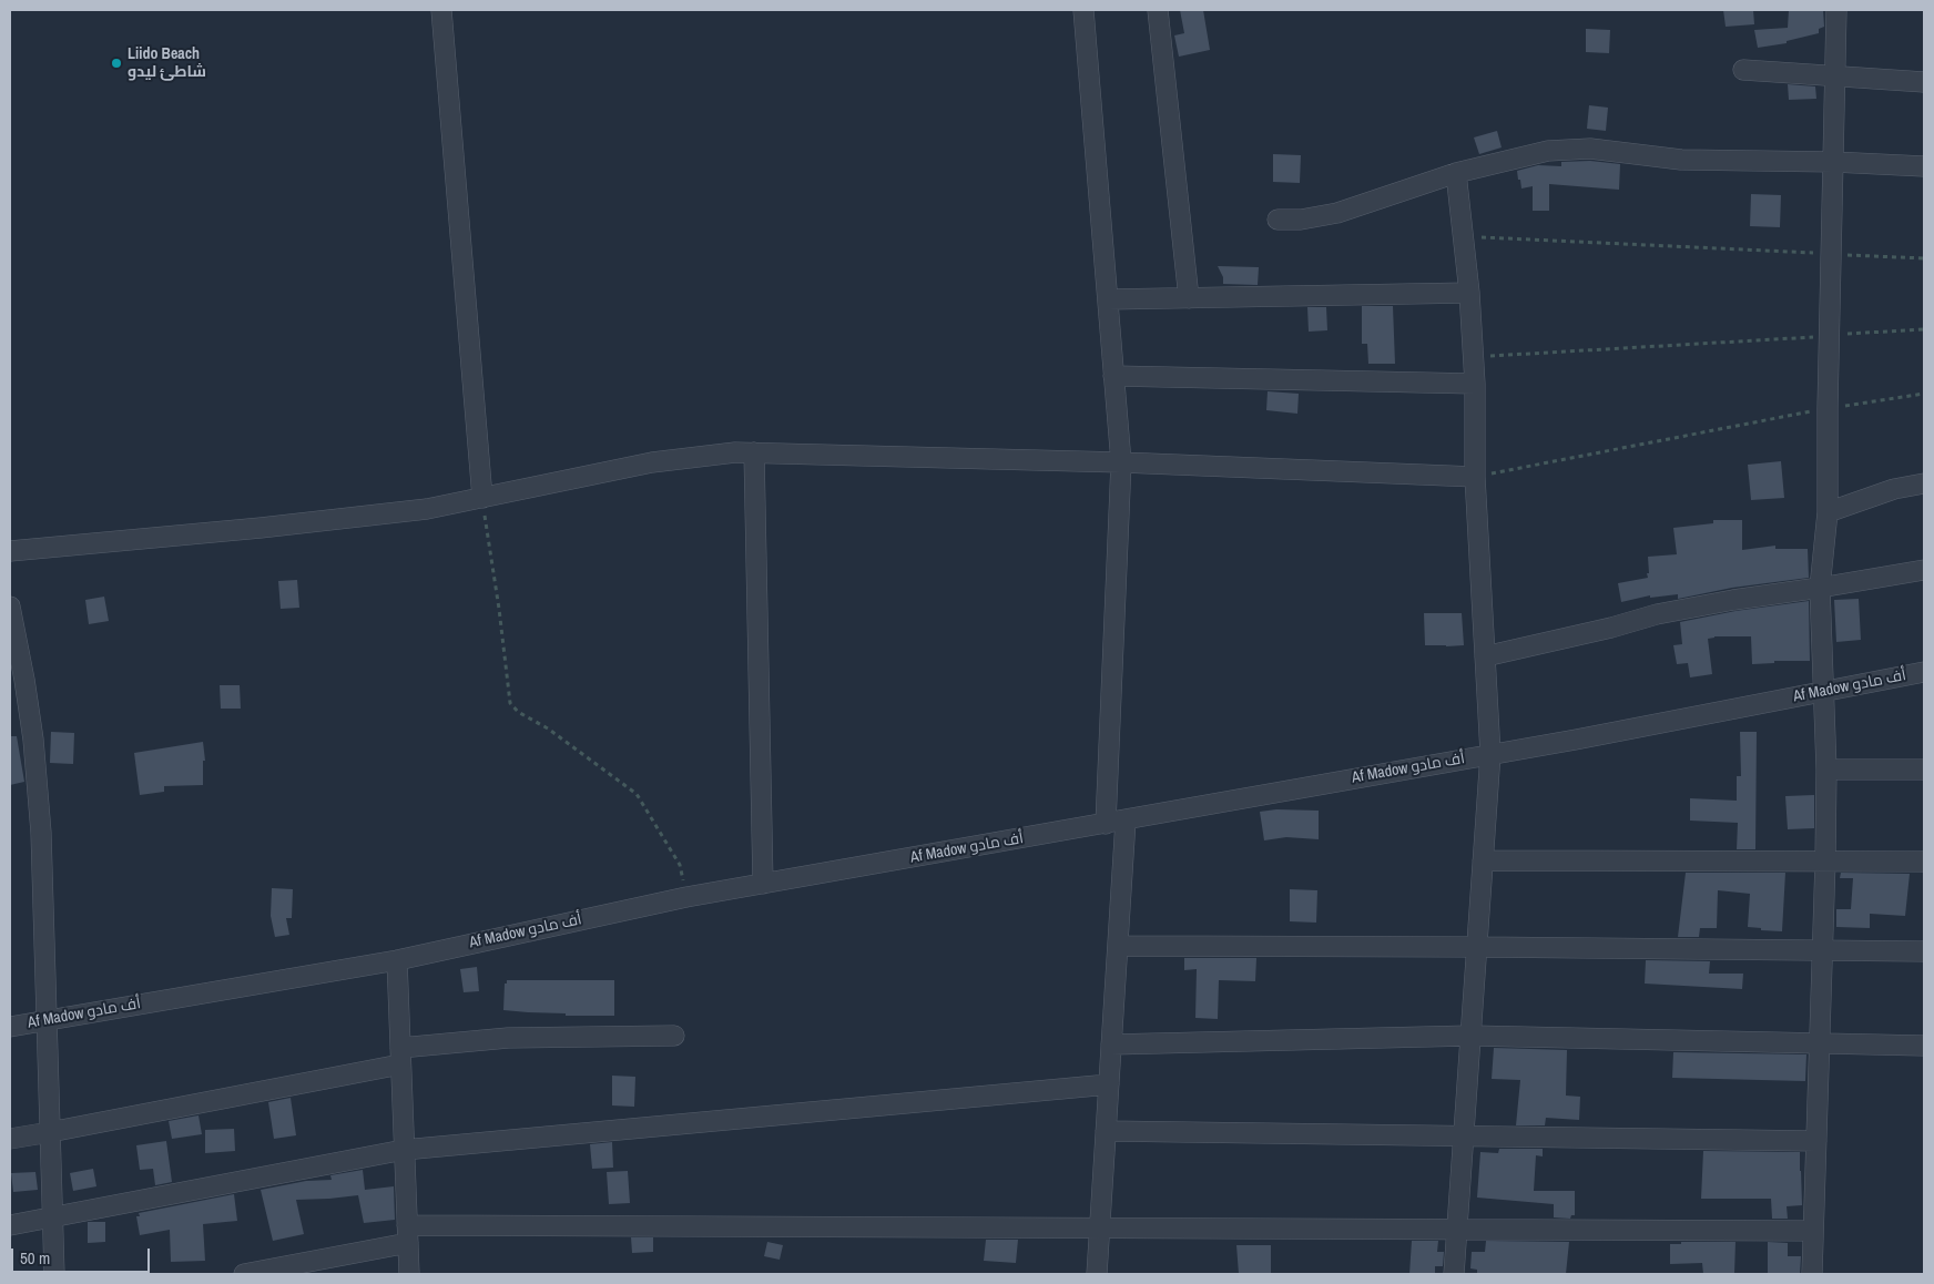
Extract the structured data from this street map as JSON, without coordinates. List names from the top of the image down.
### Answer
{
  "streets": {
    "street": ["Af Madow أف مادو"]
  },
  "places": ["Liido Beach شاطئ ليدو"],
  "scale_bar": "50 m"
}
